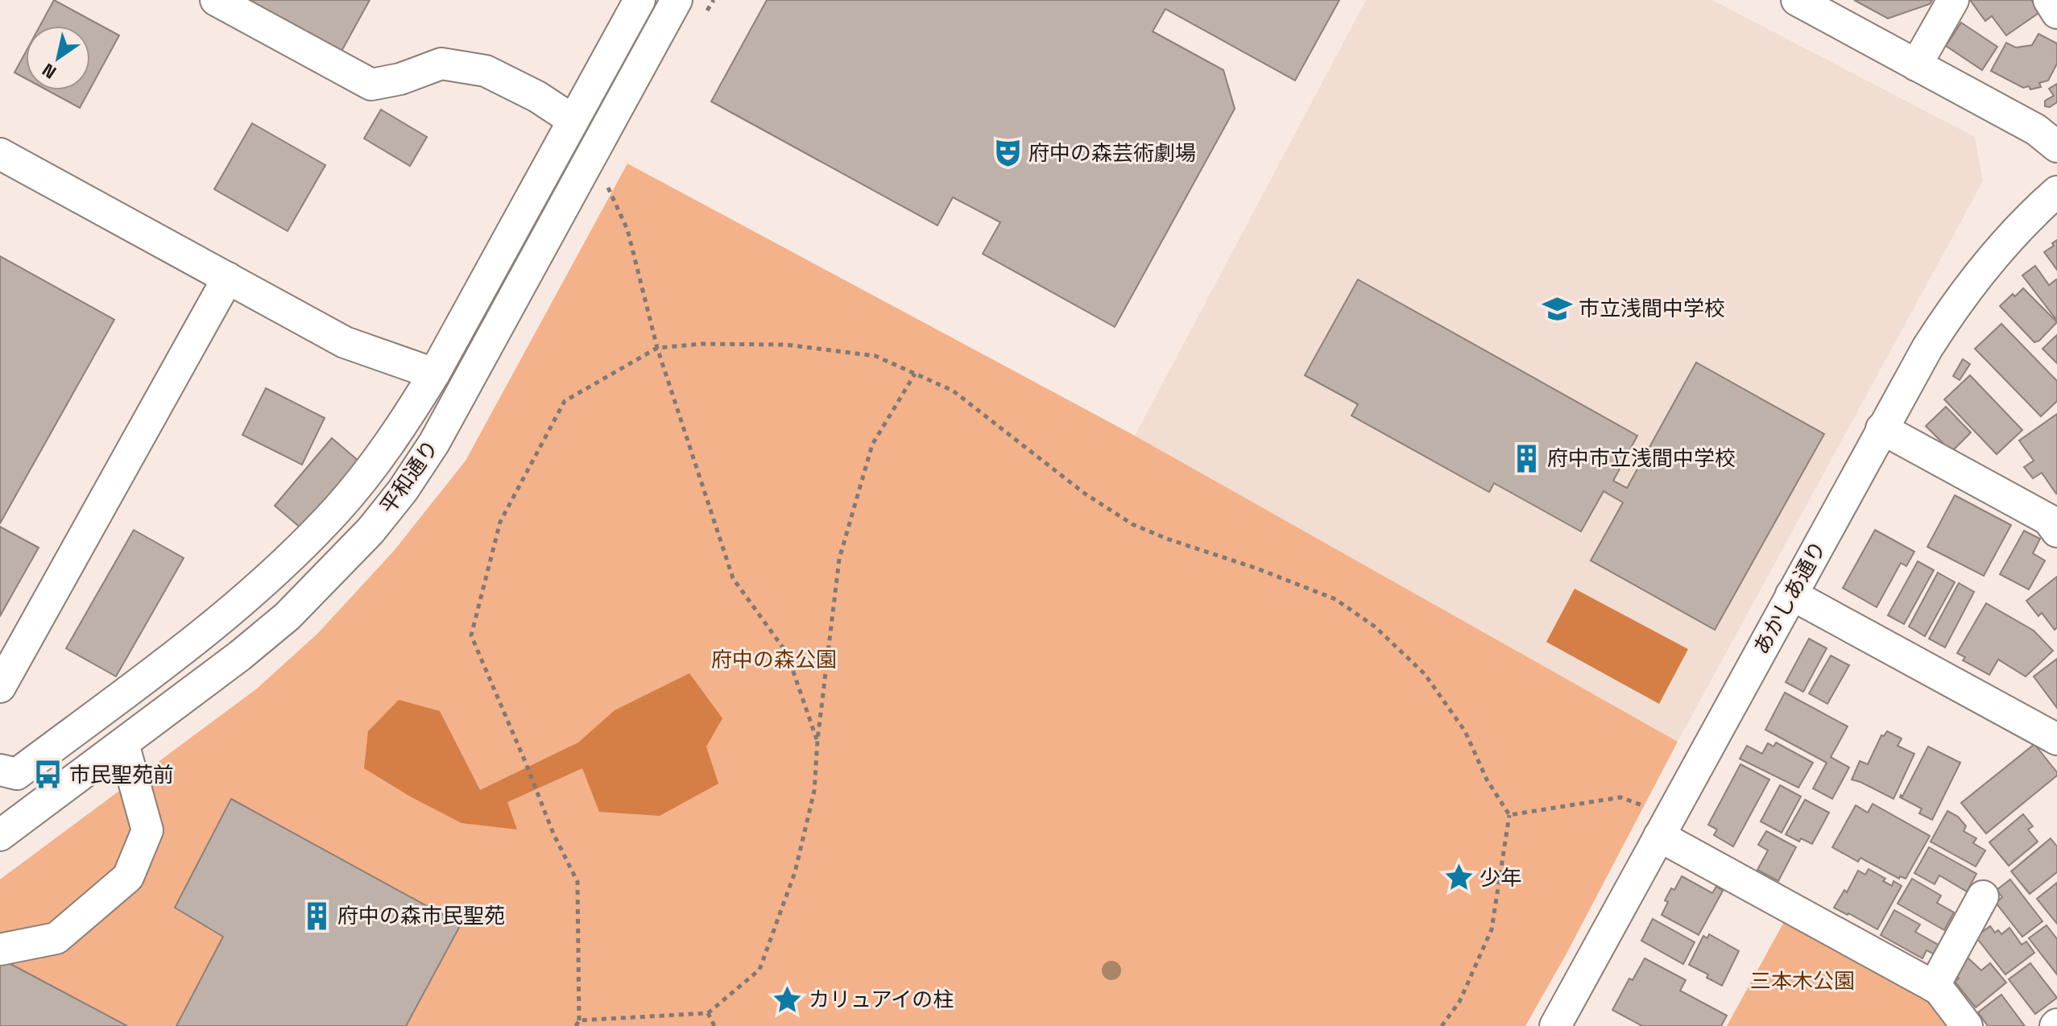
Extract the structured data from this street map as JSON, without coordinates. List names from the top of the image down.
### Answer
{
  "streets": {
    "street": ["平和通り", "あかしあ通り"]
  },
  "parks": ["府中の森公園", "三本木公園"],
  "places": {
    "theatre": ["府中の森芸術劇場"],
    "school or university": ["市立浅間中学校"],
    "building": ["府中市立浅間中学校", "府中の森市民聖苑"],
    "bus stop": ["市民聖苑前"],
    "place": ["少年", "カリュアイの柱"]
  },
  "north": "bottom left"
}
